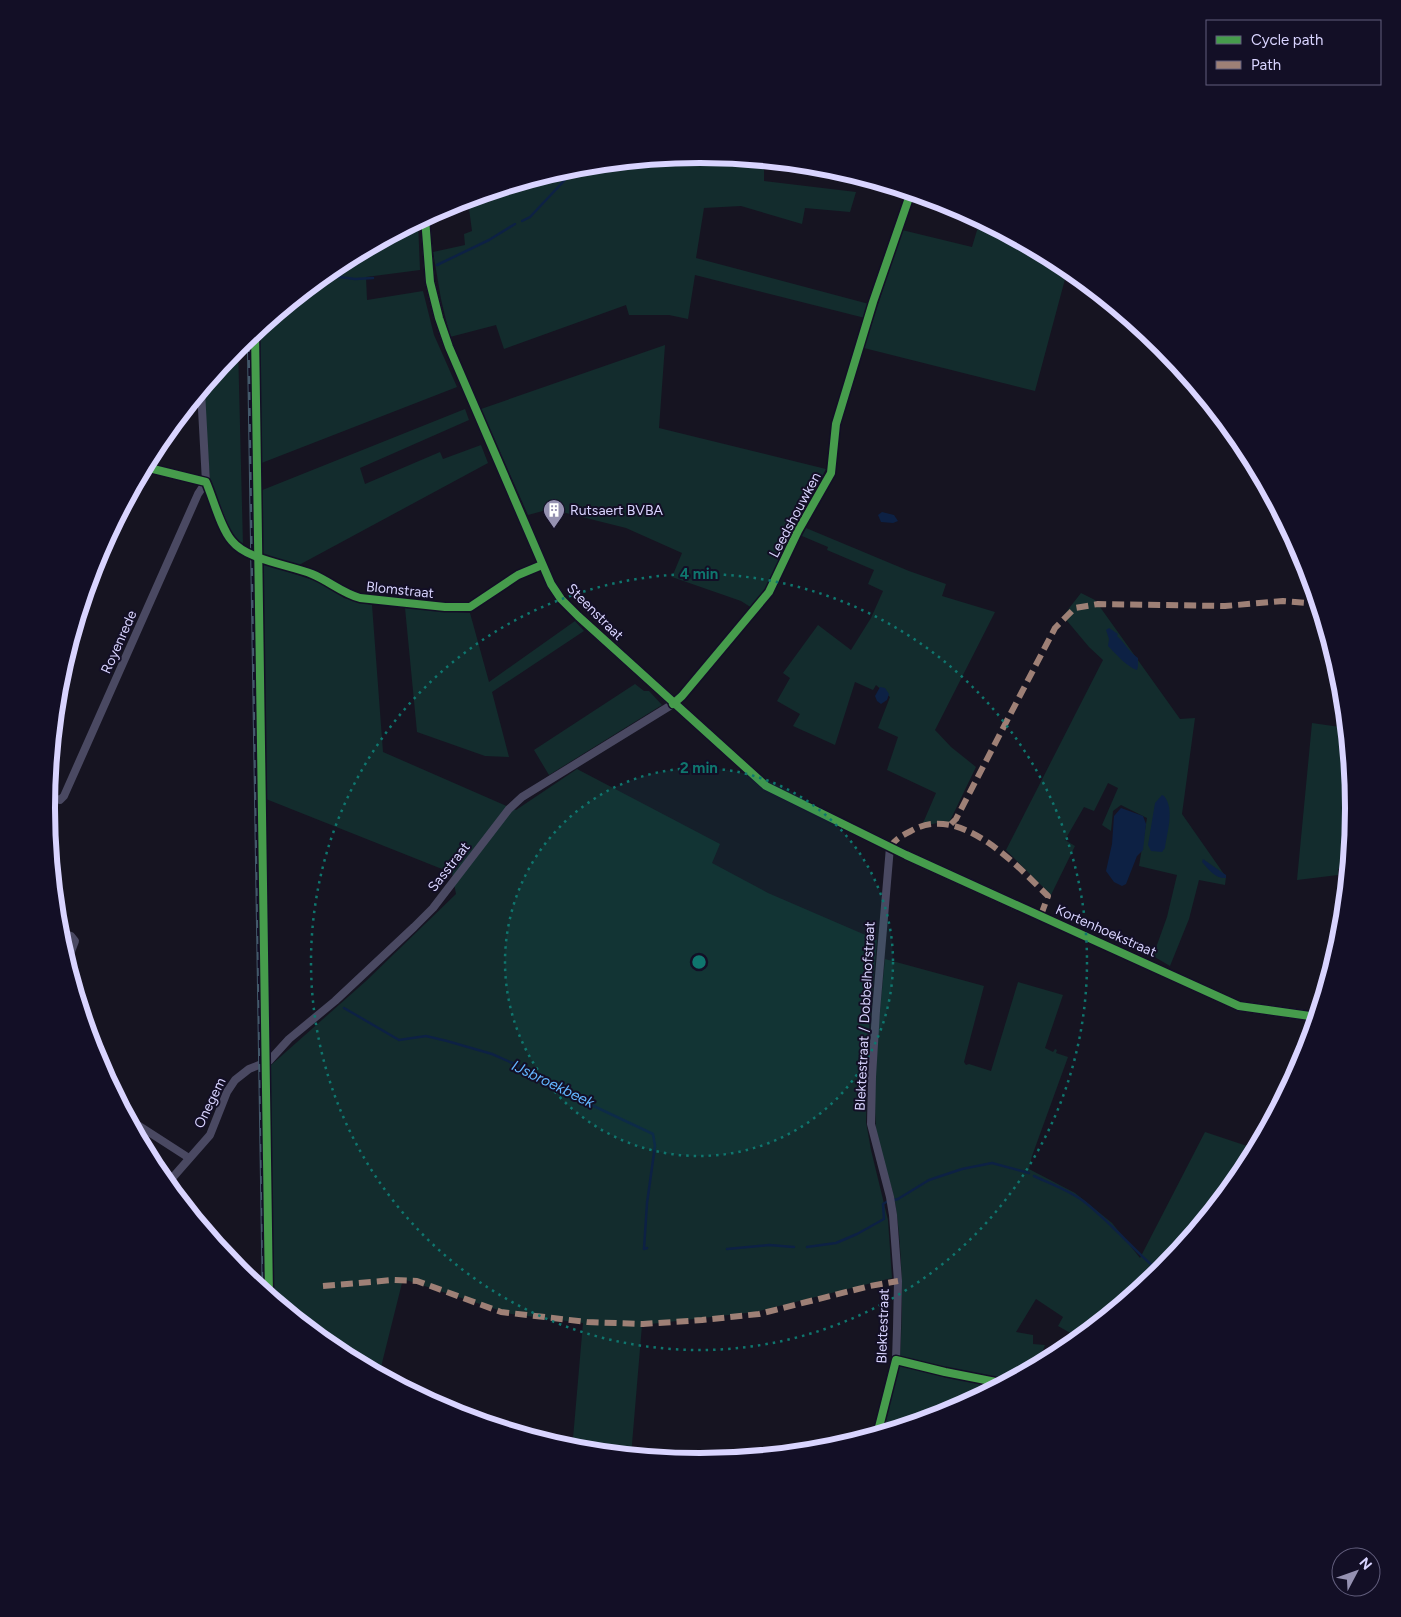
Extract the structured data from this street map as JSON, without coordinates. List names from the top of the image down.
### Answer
{
  "streets": {
    "street": [
      "Leedshouwken",
      "Blomstraat",
      "Steenstraat",
      "Royenrede",
      "Sasstraat",
      "Kortenhoekstraat",
      "Blektestraat / Dobbelhofstraat",
      "Onegem",
      "Blektestraat"
    ]
  },
  "crossings": [
    ["Leedshouwken", "Steenstraat"],
    ["Leedshouwken", "Sasstraat"],
    ["Blomstraat", "Steenstraat"],
    ["Blomstraat", "Royenrede"],
    ["Steenstraat", "Sasstraat"],
    ["Steenstraat", "Kortenhoekstraat"],
    ["Steenstraat", "Blektestraat / Dobbelhofstraat"],
    ["Sasstraat", "Onegem"],
    ["Kortenhoekstraat", "Blektestraat / Dobbelhofstraat"],
    ["Blektestraat / Dobbelhofstraat", "Blektestraat"]
  ],
  "water": ["IJsbroekbeek"],
  "places": {
    "building": ["Rutsaert BVBA"]
  },
  "legend": ["Cycle path", "Path"],
  "north": "top right",
  "rings": ["4 min", "2 min"]
}
